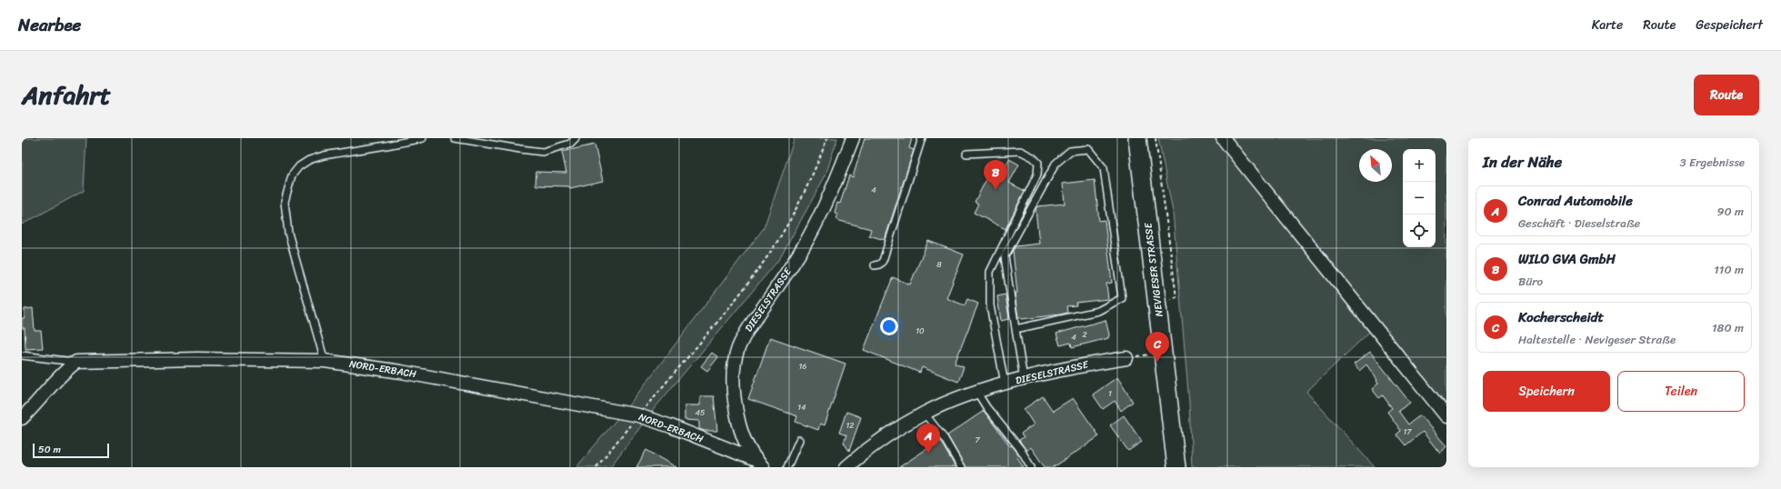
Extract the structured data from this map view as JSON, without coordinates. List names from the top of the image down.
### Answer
{
  "streets": {
    "main road": ["NEVIGESER STRASSE"],
    "street": ["DIESELSTRASSE", "NORD-ERBACH"]
  },
  "crossings": [
    ["DIESELSTRASSE", "NORD-ERBACH"]
  ],
  "house_numbers": [
    "4",
    "8",
    "10",
    "2",
    "4",
    "16",
    "1",
    "14",
    "45",
    "12",
    "17",
    "7"
  ],
  "scale_bar": "50 m",
  "north": "top left",
  "page": {
    "header": "Nearbee",
    "nav": ["Karte", "Route", "Gespeichert"],
    "title": "Anfahrt",
    "buttons": [
      "Route",
      ["Speichern", "Teilen"]
    ],
    "heading": ["In der Nähe", "3 Ergebnisse"],
    "map_buttons": ["+", "−"],
    "pins": ["B", "C", "A"],
    "list": [
      {
        "mark": "A",
        "name": "Conrad Automobile",
        "note": "Geschäft · Dieselstraße",
        "value": "90 m"
      },
      {
        "mark": "B",
        "name": "WILO GVA GmbH",
        "note": "Büro",
        "value": "110 m"
      },
      {
        "mark": "C",
        "name": "Kocherscheidt",
        "note": "Haltestelle · Nevigeser Straße",
        "value": "180 m"
      }
    ],
    "scale": "50 m"
  }
}
